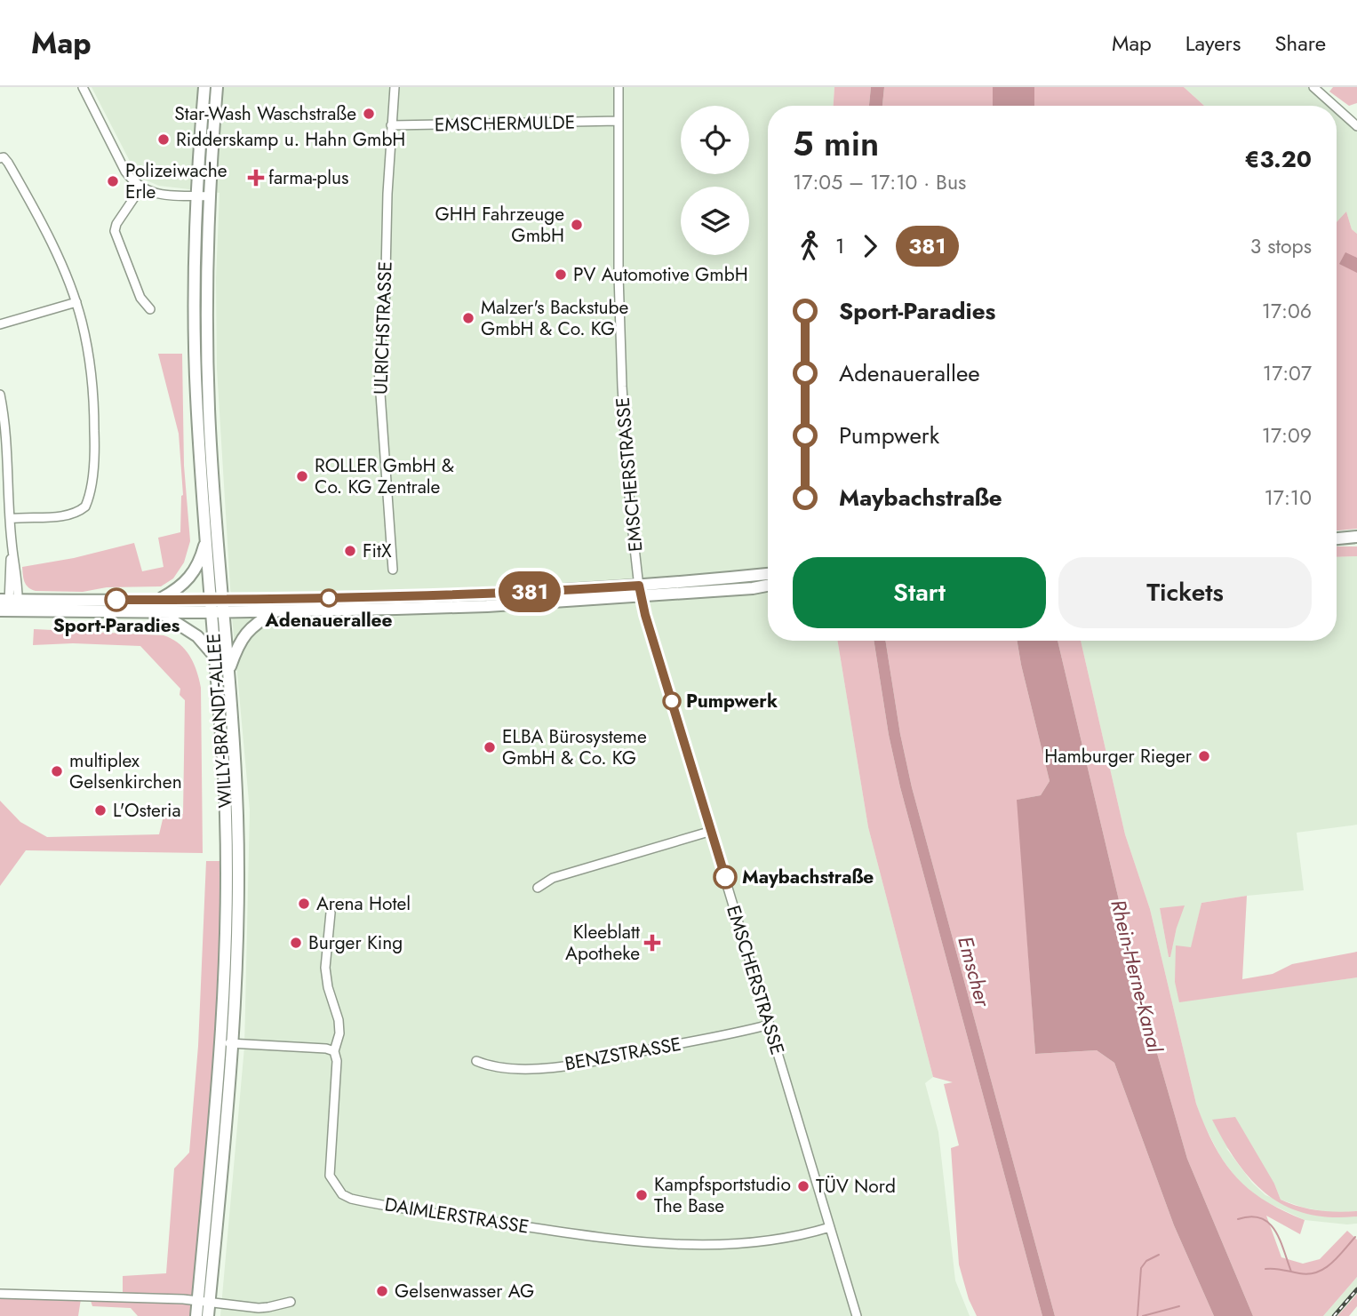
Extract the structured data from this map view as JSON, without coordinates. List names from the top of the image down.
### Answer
{
  "streets": {
    "main road": ["WILLY-BRANDT-ALLEE"],
    "street": [
      "EMSCHERMULDE",
      "ULRICHSTRASSE",
      "EMSCHERSTRASSE",
      "BENZSTRASSE",
      "DAIMLERSTRASSE"
    ]
  },
  "crossings": [
    ["EMSCHERMULDE", "ULRICHSTRASSE"],
    ["EMSCHERMULDE", "EMSCHERSTRASSE"],
    ["EMSCHERSTRASSE", "BENZSTRASSE"],
    ["EMSCHERSTRASSE", "DAIMLERSTRASSE"]
  ],
  "water": ["Emscher", "Rhein-Herne-Kanal"],
  "places": {
    "other": [
      "Star-Wash Waschstraße",
      "Ridderskamp u. Hahn GmbH",
      "Polizeiwache Erle",
      "GHH Fahrzeuge GmbH",
      "PV Automotive GmbH",
      "Malzer's Backstube GmbH & Co. KG",
      "ROLLER GmbH & Co. KG Zentrale",
      "FitX",
      "Adenauerallee",
      "Sport-Paradies",
      "Pumpwerk",
      "ELBA Bürosysteme GmbH & Co. KG",
      "Hamburger Rieger",
      "multiplex Gelsenkirchen",
      "L'Osteria",
      "Maybachstraße",
      "Arena Hotel",
      "Burger King",
      "TÜV Nord",
      "Kampfsportstudio The Base",
      "Gelsenwasser AG"
    ],
    "health": ["farma-plus", "Kleeblatt Apotheke"]
  },
  "lines": ["bus line 381"],
  "page": {
    "header": "Map",
    "nav": ["Map", "Layers", "Share"],
    "on_map": "381",
    "heading": ["5 min", "17:05 – 17:10 · Bus", "€3.20"],
    "legs": ["1", "381", "3 stops"],
    "list": [
      {
        "name": "Sport-Paradies",
        "value": "17:06"
      },
      {
        "name": "Adenauerallee",
        "value": "17:07"
      },
      {
        "name": "Pumpwerk",
        "value": "17:09"
      },
      {
        "name": "Maybachstraße",
        "value": "17:10"
      }
    ],
    "buttons": ["Start", "Tickets"]
  }
}
